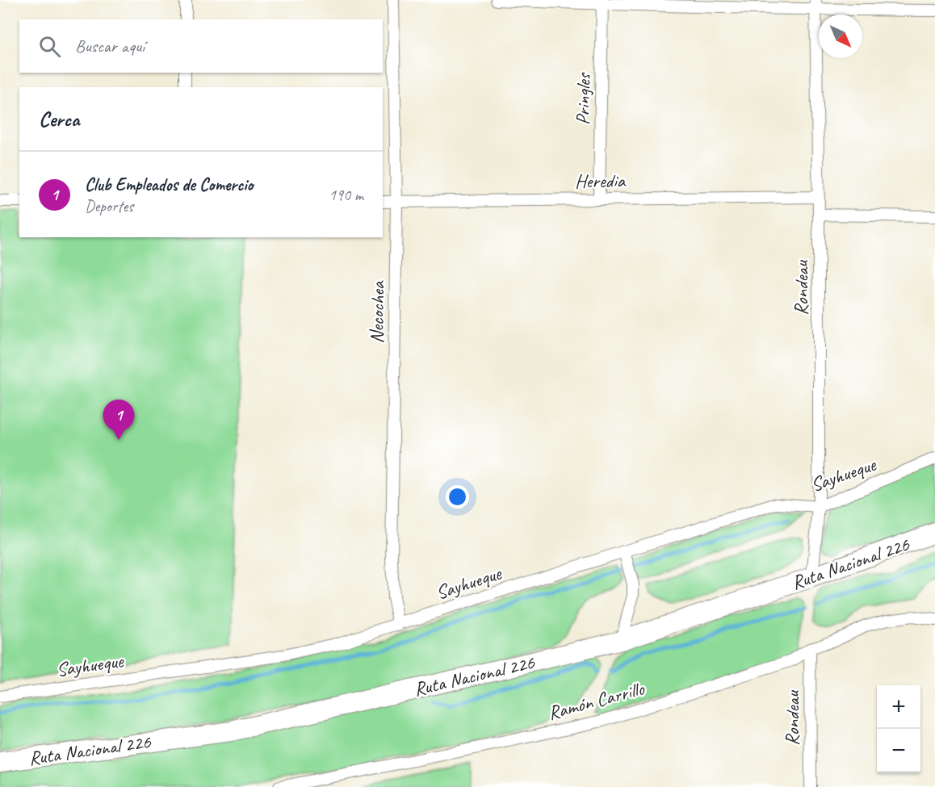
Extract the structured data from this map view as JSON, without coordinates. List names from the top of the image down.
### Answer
{
  "streets": {
    "highway": ["Ruta Nacional 226"],
    "street": [
      "Pringles",
      "Heredia",
      "Rondeau",
      "Necochea",
      "Sayhueque",
      "Ramón Carrillo"
    ]
  },
  "crossings": [
    ["Pringles", "Heredia"],
    ["Heredia", "Rondeau"],
    ["Heredia", "Necochea"],
    ["Rondeau", "Sayhueque"],
    ["Rondeau", "Ruta Nacional 226"],
    ["Rondeau", "Ramón Carrillo"],
    ["Necochea", "Sayhueque"]
  ],
  "north": "bottom right",
  "page": {
    "search": "Buscar aquí",
    "heading": "Cerca",
    "list": [
      {
        "mark": "1",
        "name": "Club Empleados de Comercio",
        "note": "Deportes",
        "value": "190 m"
      }
    ],
    "pins": "1",
    "map_buttons": ["+", "−"]
  }
}
